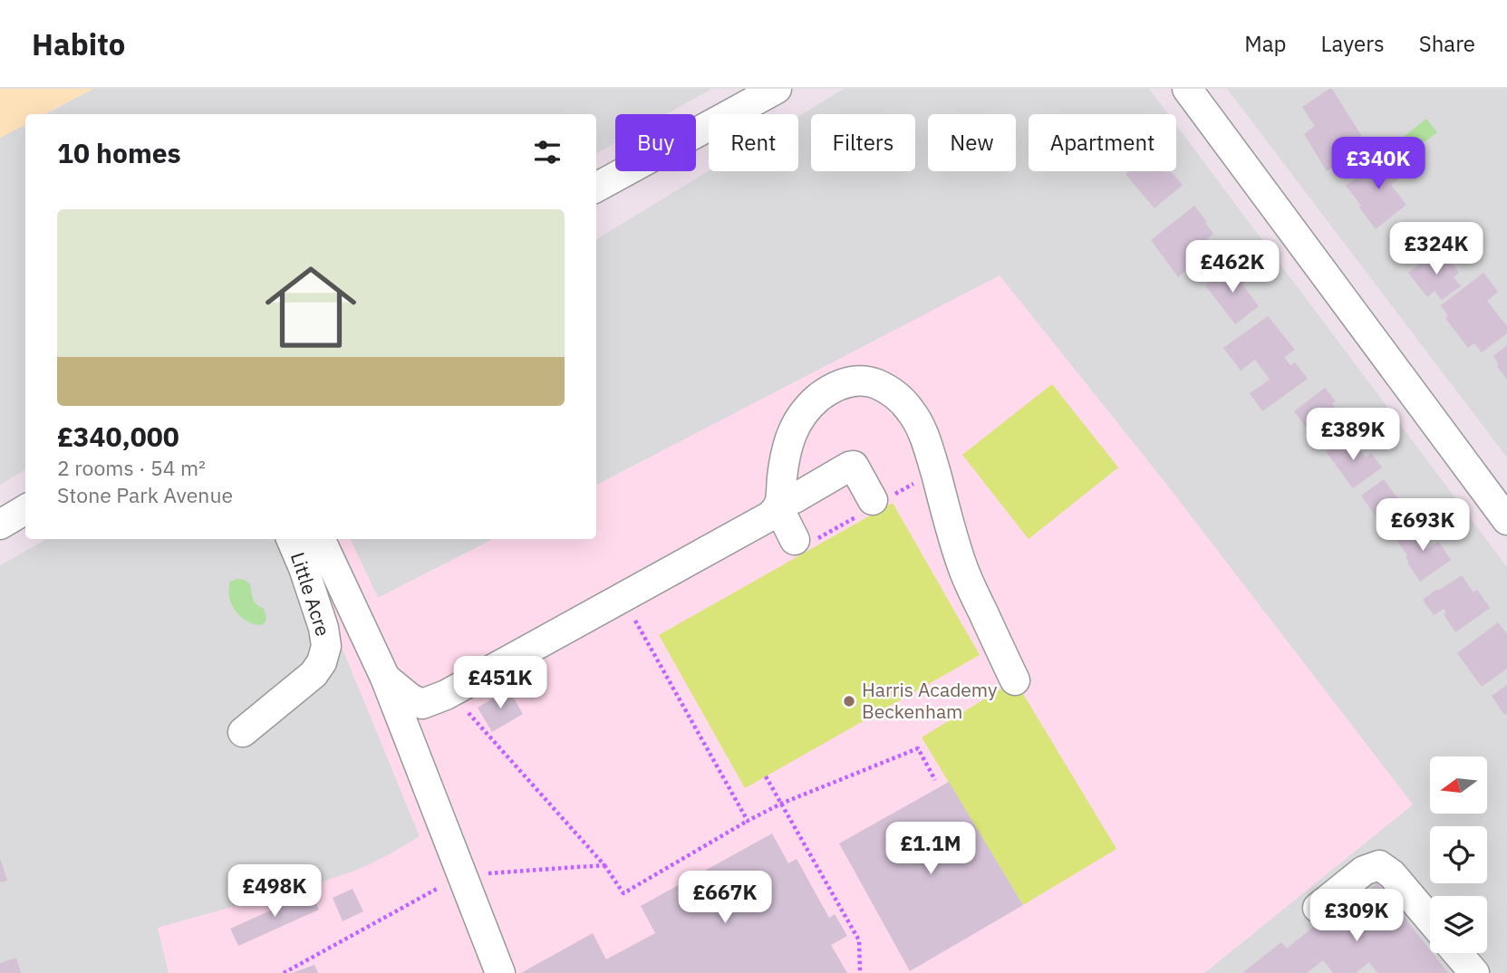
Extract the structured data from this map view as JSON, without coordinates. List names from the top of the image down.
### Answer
{
  "streets": {
    "street": ["Little Acre"]
  },
  "places": ["Harris Academy Beckenham"],
  "north": "left",
  "page": {
    "header": "Habito",
    "nav": ["Map", "Layers", "Share"],
    "chip": [
      "Buy",
      "Rent",
      "Filters",
      "New",
      "Apartment"
    ],
    "heading": "10 homes",
    "price": [
      "£340K",
      "£324K",
      "£462K",
      "£389K",
      "£693K",
      "£451K",
      "£1.1M",
      "£498K",
      "£667K",
      "£309K"
    ],
    "list": [
      {
        "name": "£340,000",
        "note": "2 rooms · 54 m² · Stone Park Avenue"
      }
    ]
  }
}
